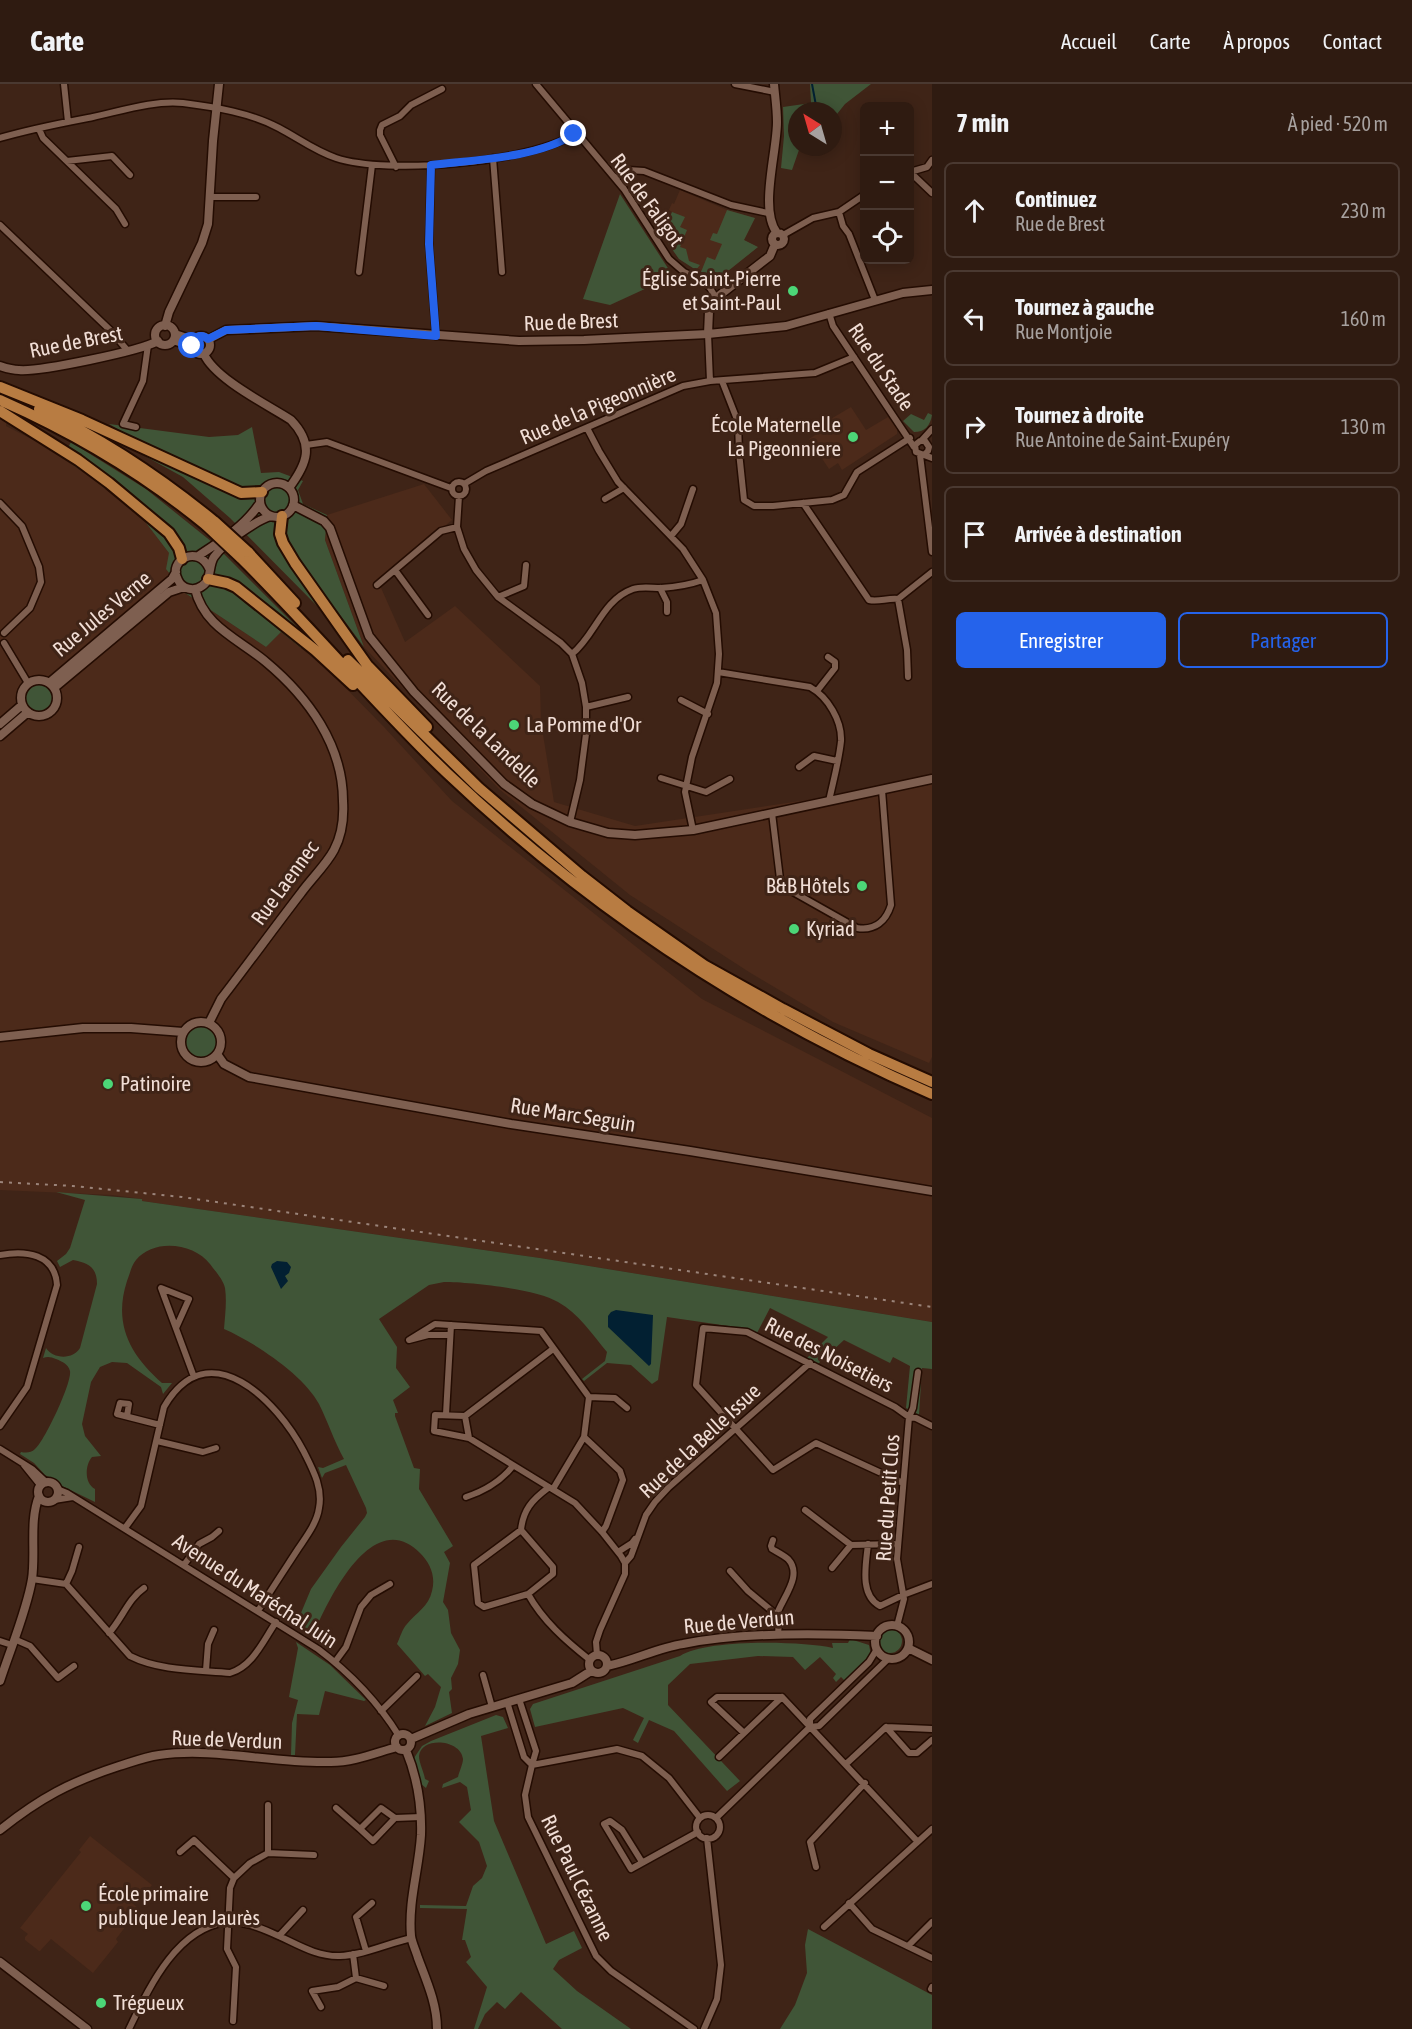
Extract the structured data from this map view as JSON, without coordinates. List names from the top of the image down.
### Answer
{
  "streets": {
    "street": [
      "Rue de Faligot",
      "Rue de Brest",
      "Rue du Stade",
      "Rue de la Pigeonnière",
      "Rue Jules Verne",
      "Rue de la Landelle",
      "Rue Laennec",
      "Rue Marc Seguin",
      "Rue des Noisetiers",
      "Rue de la Belle Issue",
      "Rue du Petit Clos",
      "Avenue du Maréchal Juin",
      "Rue de Verdun",
      "Rue Paul Cézanne"
    ]
  },
  "crossings": [
    ["Rue de Brest", "Rue du Stade"],
    ["Rue du Stade", "Rue de la Pigeonnière"],
    ["Rue Jules Verne", "Rue Laennec"],
    ["Rue Laennec", "Rue Marc Seguin"],
    ["Rue des Noisetiers", "Rue de la Belle Issue"],
    ["Rue des Noisetiers", "Rue du Petit Clos"],
    ["Rue de la Belle Issue", "Rue de Verdun"],
    ["Rue du Petit Clos", "Rue de Verdun"],
    ["Avenue du Maréchal Juin", "Rue de Verdun"]
  ],
  "places": [
    "Église Saint-Pierre et Saint-Paul",
    "École Maternelle La Pigeonniere",
    "La Pomme d'Or",
    "B&B Hôtels",
    "Kyriad",
    "Patinoire",
    "École primaire publique Jean Jaurès",
    "Trégueux"
  ],
  "north": "top left",
  "page": {
    "header": "Carte",
    "nav": [
      "Accueil",
      "Carte",
      "À propos",
      "Contact"
    ],
    "heading": ["7 min", "À pied · 520 m"],
    "map_buttons": ["+", "−"],
    "list": [
      ["Continuez", "Rue de Brest", "230 m"],
      ["Tournez à gauche", "Rue Montjoie", "160 m"],
      ["Tournez à droite", "Rue Antoine de Saint-Exupéry", "130 m"],
      "Arrivée à destination"
    ],
    "buttons": ["Enregistrer", "Partager"]
  }
}
